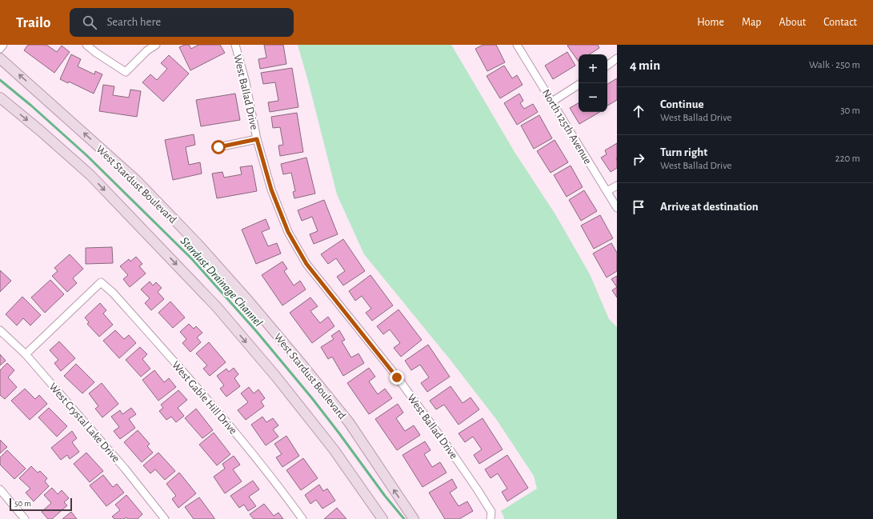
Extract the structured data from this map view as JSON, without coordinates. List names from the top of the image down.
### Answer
{
  "streets": {
    "street": [
      "West Ballad Drive",
      "North 125th Avenue",
      "West Stardust Boulevard",
      "West Gable Hill Drive",
      "West Crystal Lake Drive"
    ]
  },
  "crossings": [
    ["West Gable Hill Drive", "West Crystal Lake Drive"]
  ],
  "water": ["Stardust Drainage Channel"],
  "scale_bar": "50 m",
  "page": {
    "header": "Trailo",
    "search": "Search here",
    "nav": [
      "Home",
      "Map",
      "About",
      "Contact"
    ],
    "heading": ["4 min", "Walk · 250 m"],
    "map_buttons": ["+", "−"],
    "list": [
      ["Continue", "West Ballad Drive", "30 m"],
      ["Turn right", "West Ballad Drive", "220 m"],
      "Arrive at destination"
    ],
    "scale": "50 m"
  }
}
